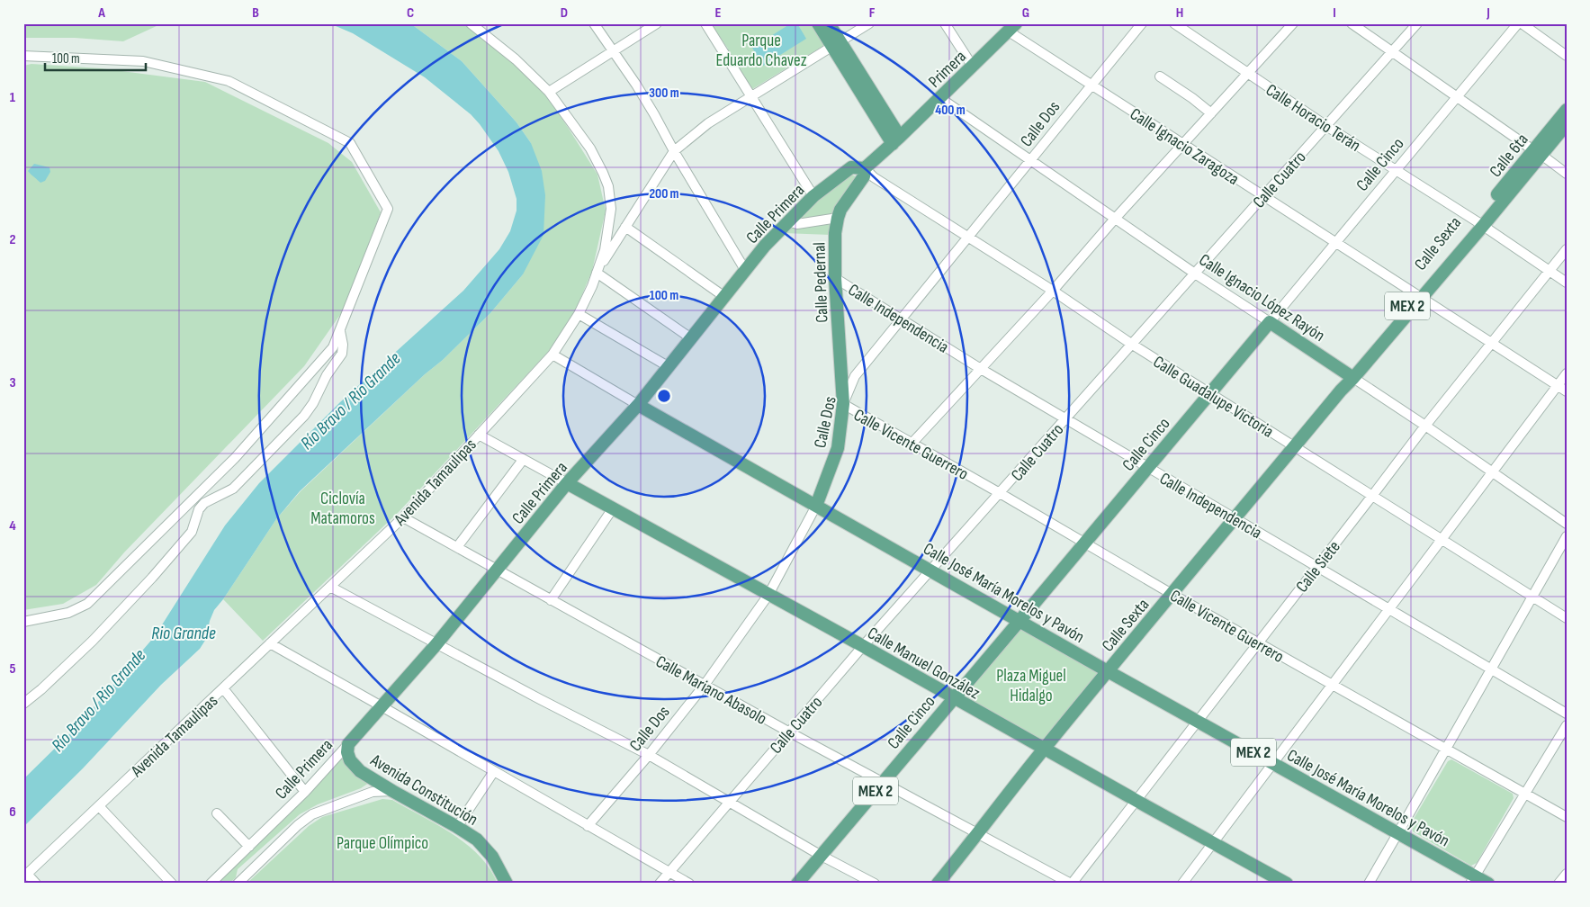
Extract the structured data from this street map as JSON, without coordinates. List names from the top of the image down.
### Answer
{
  "streets": {
    "main road": [
      "Primera",
      "Calle Dos",
      "Calle 6ta",
      "Calle Cinco",
      "Calle Primera",
      "Calle Sexta",
      "Calle Pedernal",
      "Calle Ignacio López Rayón",
      "MEX 2",
      "Calle José María Morelos y Pavón",
      "Calle Manuel González",
      "Avenida Constitución"
    ],
    "street": [
      "Calle Horacio Terán",
      "Calle Ignacio Zaragoza",
      "Calle Cuatro",
      "Calle Independencia",
      "Calle Guadalupe Victoria",
      "Calle Vicente Guerrero",
      "Avenida Tamaulipas",
      "Calle Siete",
      "Calle Mariano Abasolo"
    ]
  },
  "crossings": [
    ["Primera", "Calle Ignacio Zaragoza"],
    ["Primera", "Calle Primera"],
    ["Primera", "Calle Ignacio López Rayón"],
    ["Calle Horacio Terán", "Calle 6ta"],
    ["Calle Horacio Terán", "Calle Cinco"],
    ["Calle Horacio Terán", "Calle Cuatro"],
    ["Calle Horacio Terán", "Calle Sexta"],
    ["Calle Horacio Terán", "Calle Siete"],
    ["Calle Dos", "Calle Ignacio Zaragoza"],
    ["Calle Dos", "Calle Pedernal"],
    ["Calle Dos", "Calle Ignacio López Rayón"],
    ["Calle Dos", "Calle Independencia"],
    ["Calle Dos", "Calle Guadalupe Victoria"],
    ["Calle Dos", "Calle Vicente Guerrero"],
    ["Calle Dos", "Calle José María Morelos y Pavón"],
    ["Calle Dos", "Calle Manuel González"],
    ["Calle Dos", "Calle Mariano Abasolo"],
    ["Calle Ignacio Zaragoza", "Calle Cinco"],
    ["Calle Ignacio Zaragoza", "Calle Cuatro"],
    ["Calle Ignacio Zaragoza", "Calle Sexta"],
    ["Calle Ignacio Zaragoza", "Calle Siete"],
    ["Calle 6ta", "Calle Sexta"],
    ["Calle Cinco", "Calle Ignacio López Rayón"],
    ["Calle Cinco", "Calle Independencia"],
    ["Calle Cinco", "Calle Guadalupe Victoria"],
    ["Calle Cinco", "Calle Vicente Guerrero"],
    ["Calle Cinco", "Calle José María Morelos y Pavón"],
    ["Calle Cinco", "Calle Manuel González"],
    ["Calle Cinco", "Calle Mariano Abasolo"],
    ["Calle Cuatro", "Calle Ignacio López Rayón"],
    ["Calle Cuatro", "Calle Independencia"],
    ["Calle Cuatro", "Calle Guadalupe Victoria"],
    ["Calle Cuatro", "Calle Vicente Guerrero"],
    ["Calle Cuatro", "Calle José María Morelos y Pavón"],
    ["Calle Cuatro", "Calle Manuel González"],
    ["Calle Cuatro", "Calle Mariano Abasolo"],
    ["Calle Primera", "Calle Pedernal"],
    ["Calle Primera", "Calle Guadalupe Victoria"],
    ["Calle Primera", "Calle José María Morelos y Pavón"],
    ["Calle Primera", "Calle Manuel González"],
    ["Calle Primera", "Calle Mariano Abasolo"],
    ["Calle Primera", "Avenida Constitución"],
    ["Calle Sexta", "Calle Ignacio López Rayón"],
    ["Calle Sexta", "Calle Independencia"],
    ["Calle Sexta", "Calle Guadalupe Victoria"],
    ["Calle Sexta", "Calle Vicente Guerrero"],
    ["Calle Sexta", "Calle José María Morelos y Pavón"],
    ["Calle Sexta", "Calle Manuel González"],
    ["Calle Sexta", "Calle Mariano Abasolo"],
    ["Calle Pedernal", "Calle Independencia"],
    ["Calle Pedernal", "Calle Guadalupe Victoria"],
    ["Calle Pedernal", "Calle Vicente Guerrero"],
    ["Calle Ignacio López Rayón", "Calle Siete"],
    ["Calle Independencia", "Calle Siete"],
    ["Calle Guadalupe Victoria", "Calle Siete"],
    ["Calle Vicente Guerrero", "Calle Siete"],
    ["Avenida Tamaulipas", "Calle José María Morelos y Pavón"],
    ["Avenida Tamaulipas", "Calle Mariano Abasolo"],
    ["Calle Siete", "Calle José María Morelos y Pavón"],
    ["Calle Siete", "Calle Manuel González"],
    ["Calle Siete", "Calle Mariano Abasolo"]
  ],
  "water": ["Río Bravo / Rio Grande", "Rio Grande"],
  "parks": [
    "Parque Eduardo Chavez",
    "Ciclovía Matamoros",
    "Plaza Miguel Hidalgo",
    "Parque Olímpico"
  ],
  "scale_bar": "100 m",
  "grid": {
    "columns": [
      "A",
      "B",
      "C",
      "D",
      "E",
      "F",
      "G",
      "H",
      "I",
      "J"
    ],
    "rows": [
      "1",
      "2",
      "3",
      "4",
      "5",
      "6"
    ]
  },
  "rings": [
    "300 m",
    "400 m",
    "200 m",
    "100 m"
  ]
}
